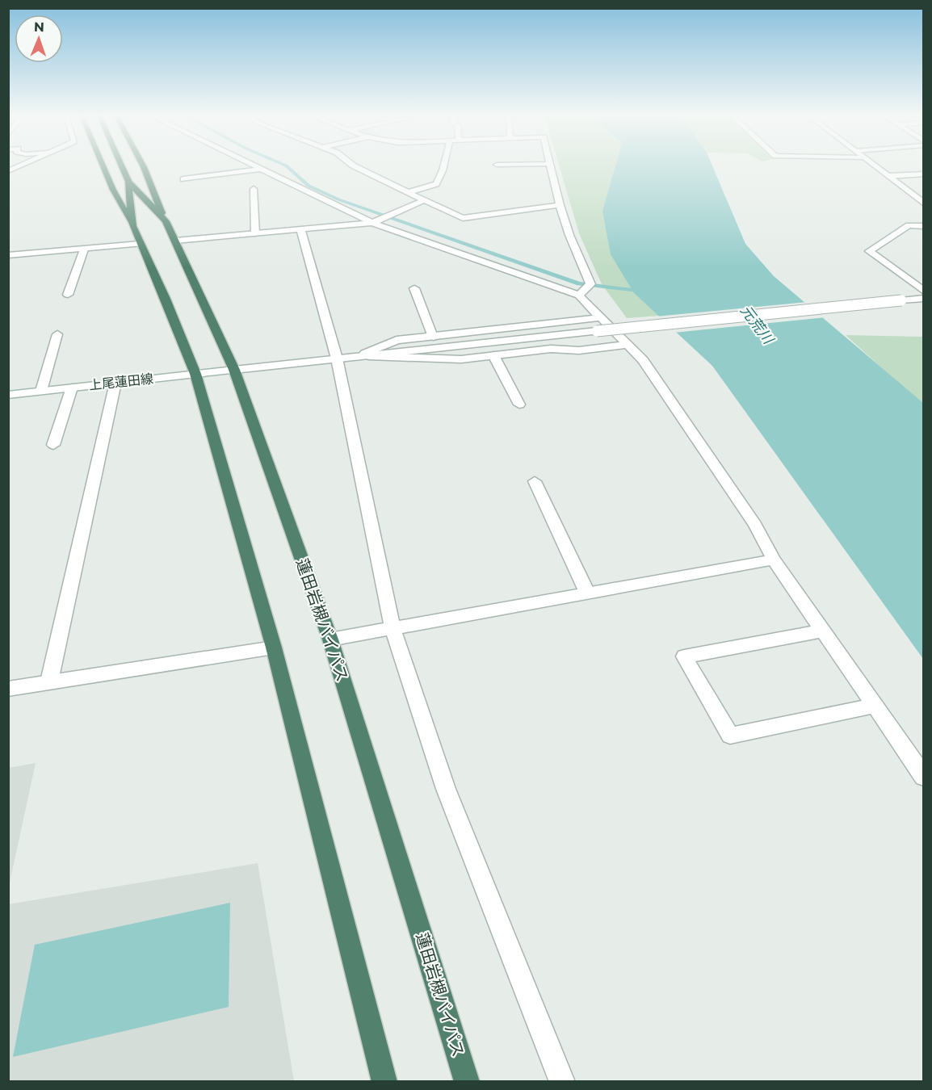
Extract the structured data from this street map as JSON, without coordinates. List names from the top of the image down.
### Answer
{
  "streets": {
    "highway": ["蓮田岩槻バイパス"],
    "street": ["上尾蓮田線"]
  },
  "crossings": [
    ["上尾蓮田線", "蓮田岩槻バイパス"]
  ],
  "water": ["元荒川"],
  "north": "top"
}
